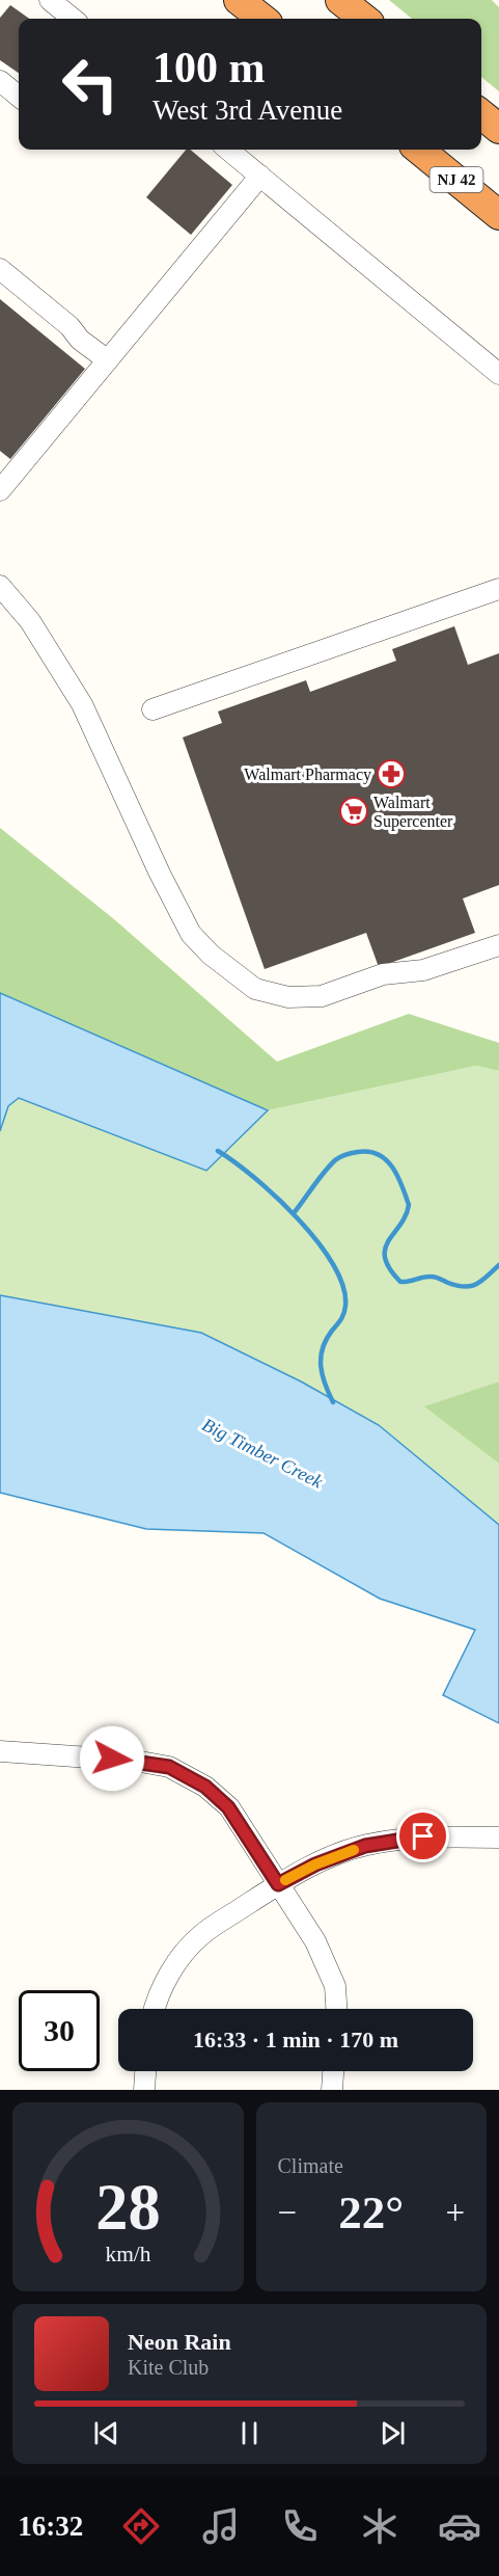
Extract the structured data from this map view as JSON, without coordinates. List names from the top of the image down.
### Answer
{
  "streets": {
    "highway": ["NJ 42"]
  },
  "water": ["Big Timber Creek"],
  "places": {
    "pharmacy": ["Walmart Pharmacy"],
    "supermarket": ["Walmart Supercenter"]
  },
  "page": {
    "turn": ["100 m", "West 3rd Avenue"],
    "limit": "30",
    "trip": "16:33 · 1 min · 170 m",
    "tile": "Climate",
    "heat": ["−", "22°", "+"],
    "song": ["Neon Rain", "Kite Club"],
    "tabs": "16:32",
    "gauge": ["28", "km/h"]
  }
}
